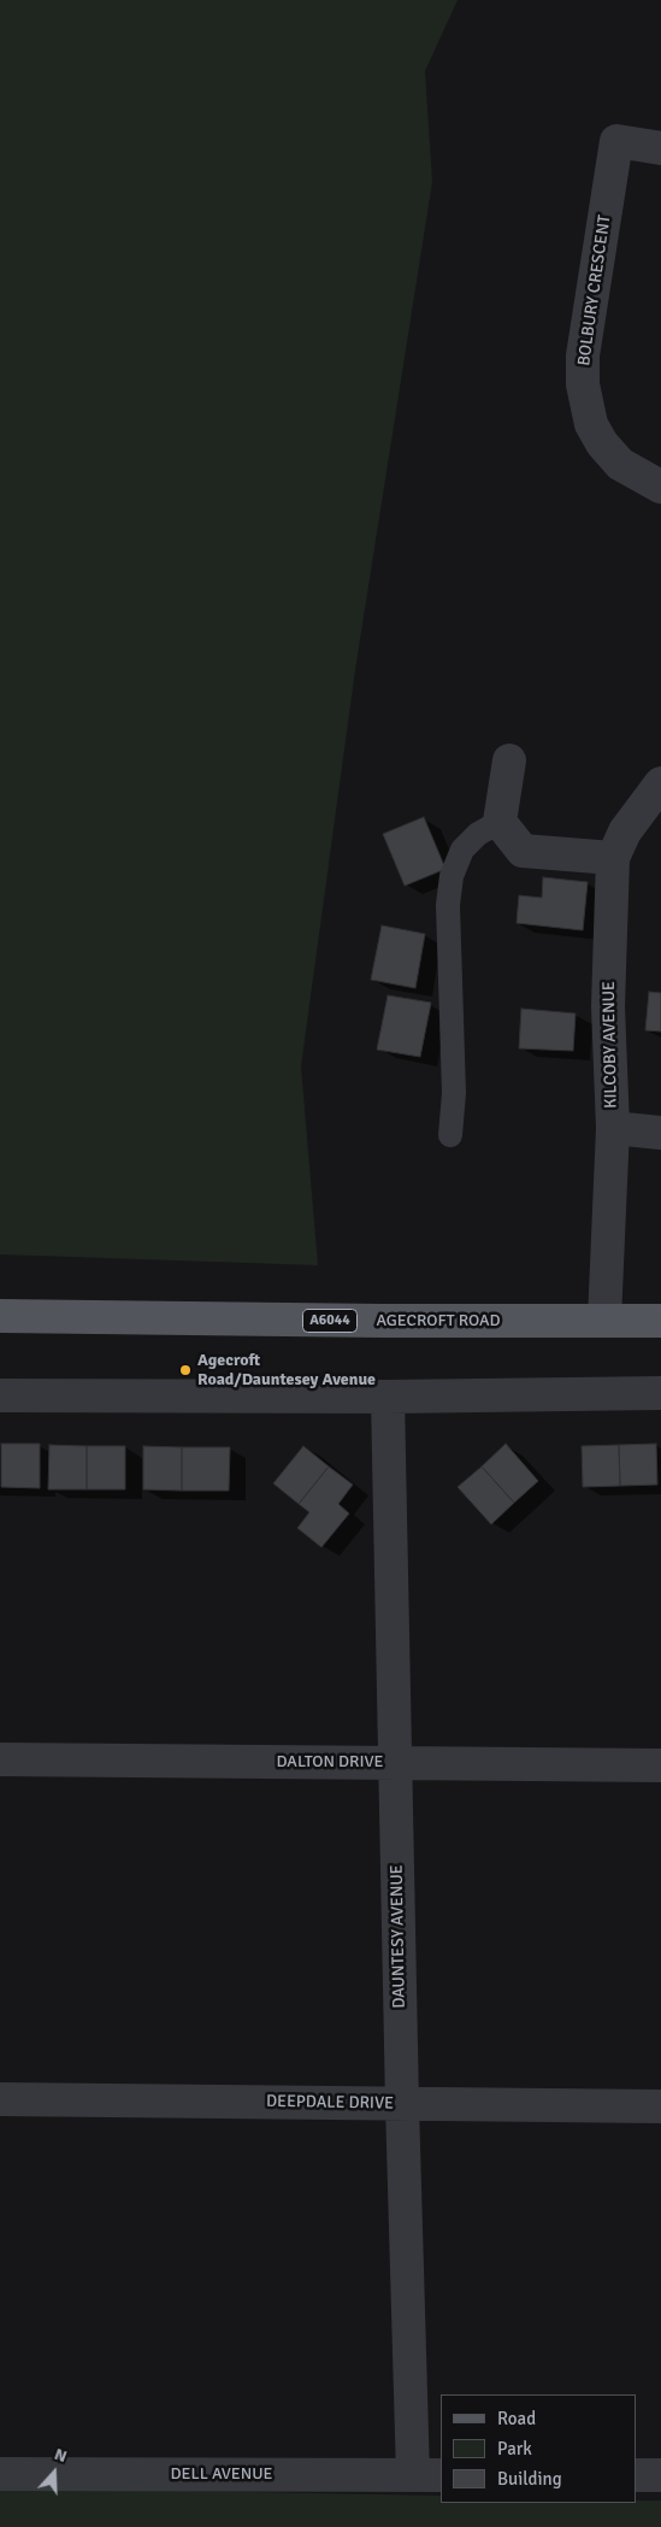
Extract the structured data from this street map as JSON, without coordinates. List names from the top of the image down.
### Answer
{
  "streets": {
    "main road": ["A6044", "AGECROFT ROAD"],
    "street": [
      "BOLBURY CRESCENT",
      "KILCOBY AVENUE",
      "DALTON DRIVE",
      "DAUNTESY AVENUE",
      "DEEPDALE DRIVE",
      "DELL AVENUE"
    ]
  },
  "crossings": [
    ["KILCOBY AVENUE", "AGECROFT ROAD"],
    ["DALTON DRIVE", "DAUNTESY AVENUE"],
    ["DAUNTESY AVENUE", "DEEPDALE DRIVE"],
    ["DAUNTESY AVENUE", "DELL AVENUE"]
  ],
  "places": ["Agecroft Road/Dauntesey Avenue"],
  "legend": ["Road", "Park", "Building"],
  "north": "top"
}
